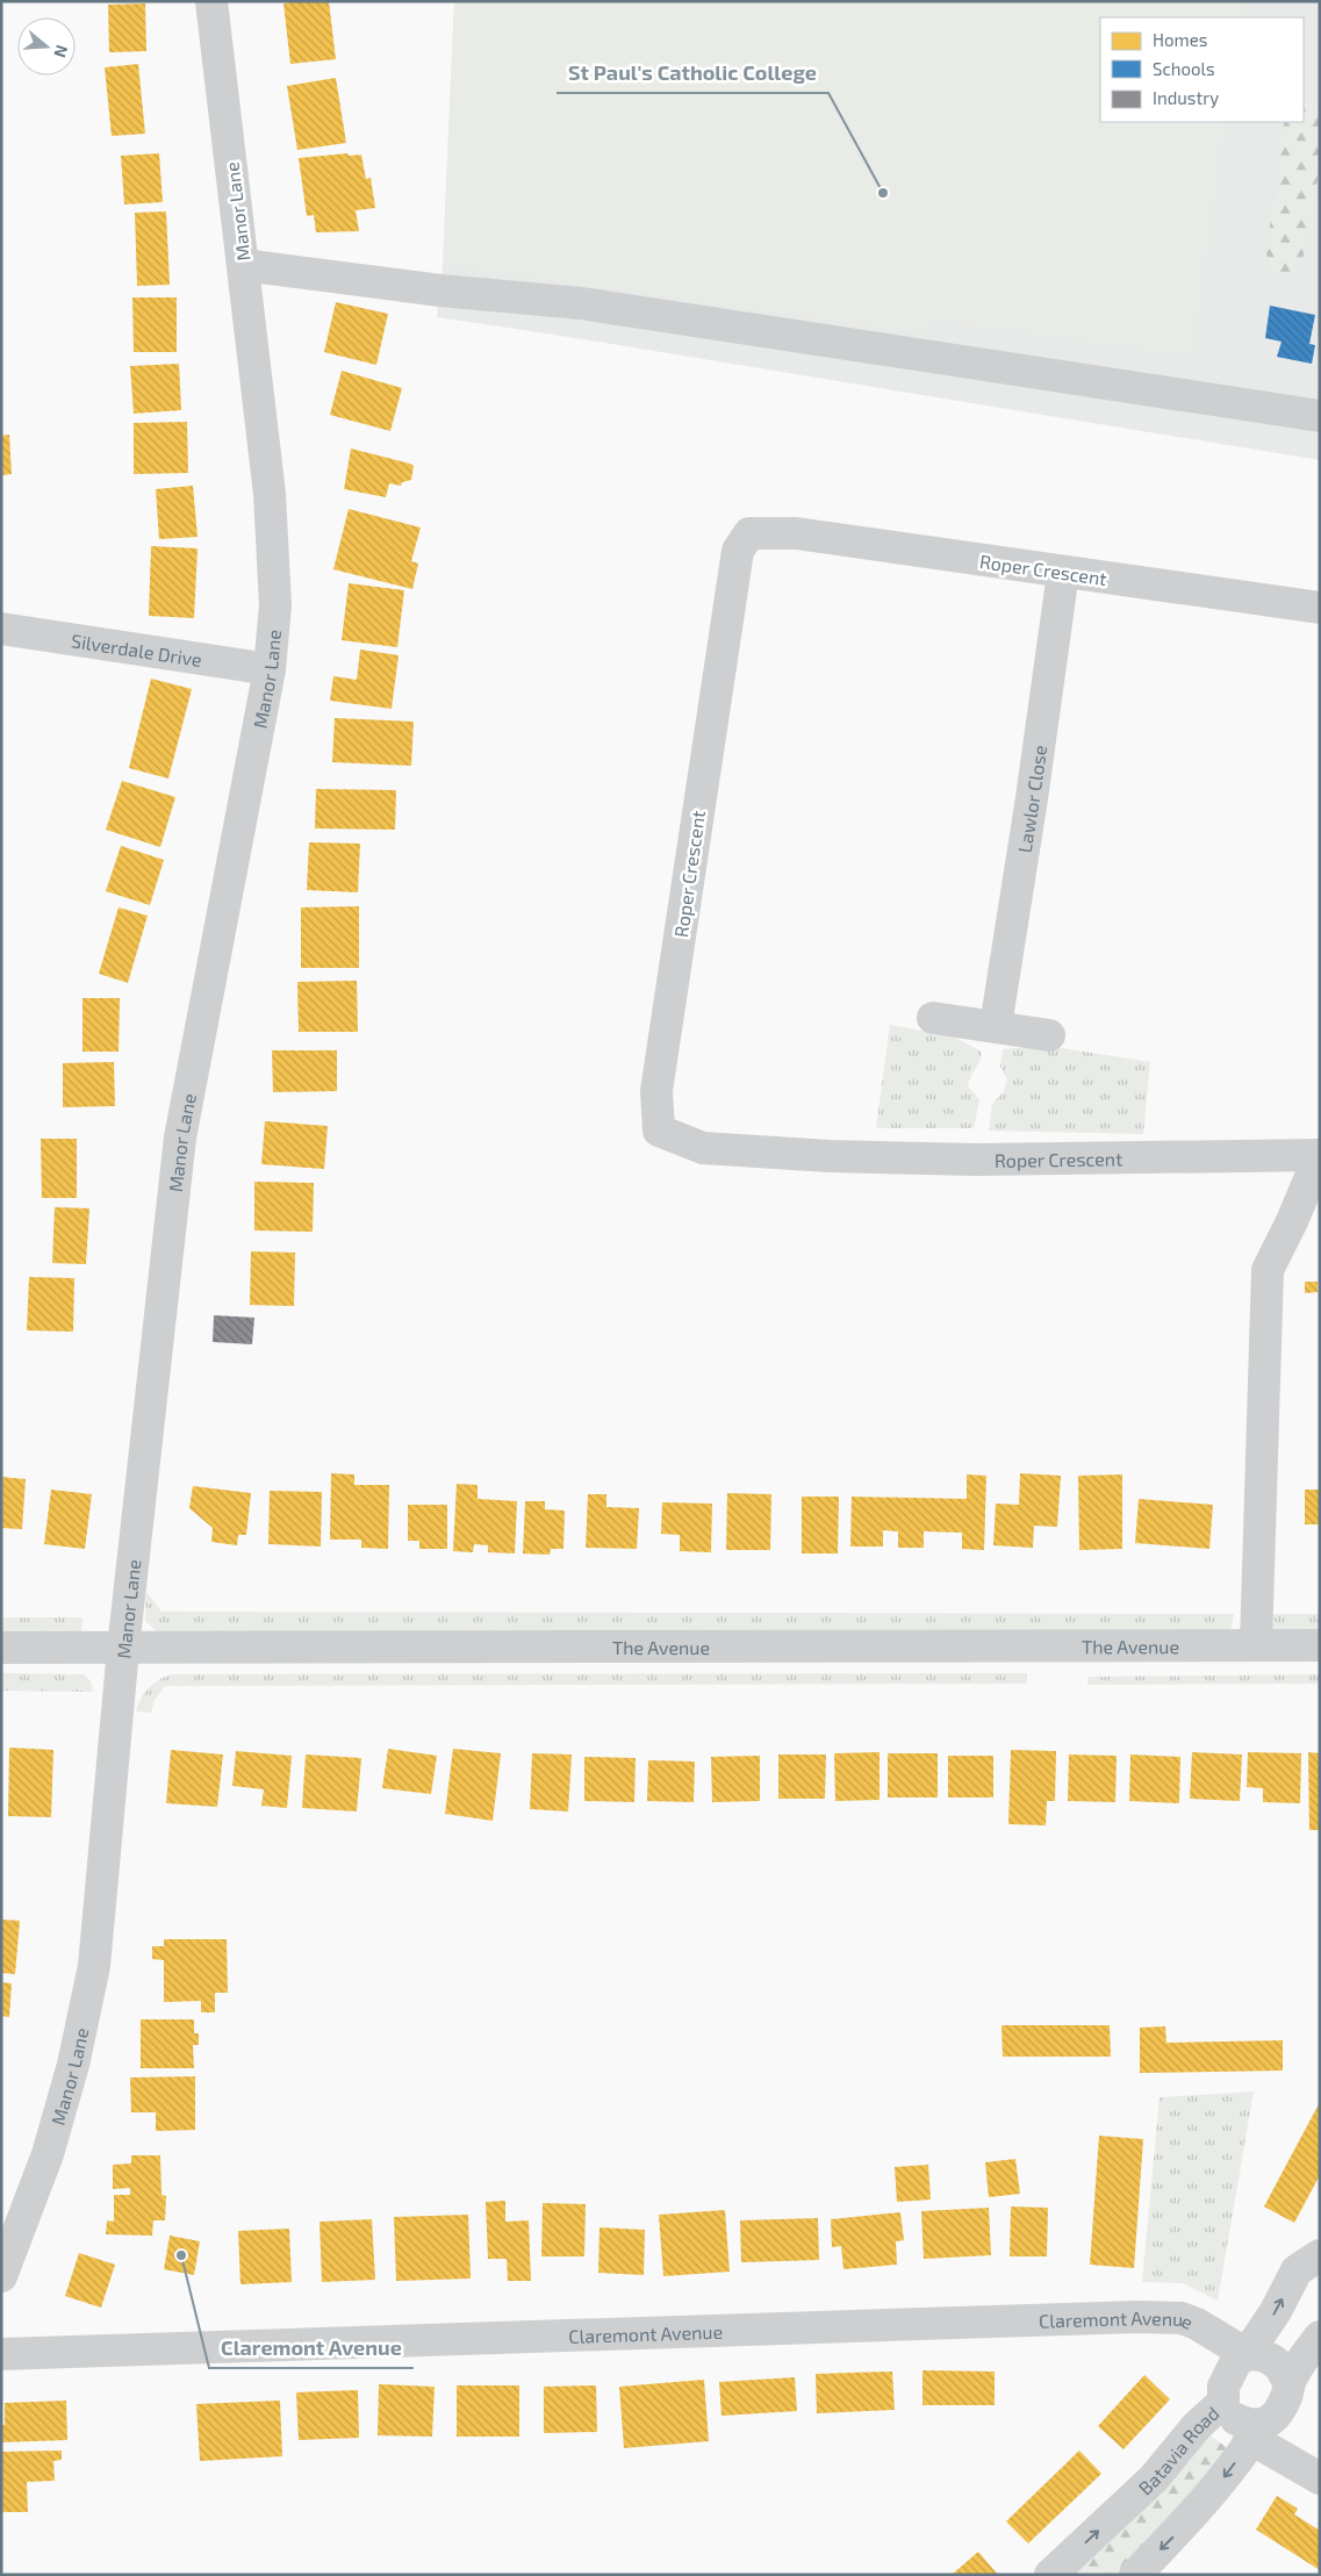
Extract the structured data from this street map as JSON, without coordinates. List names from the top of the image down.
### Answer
{
  "streets": {
    "street": [
      "Manor Lane",
      "Roper Crescent",
      "Silverdale Drive",
      "Lawlor Close",
      "The Avenue",
      "Claremont Avenue",
      "Batavia Road"
    ]
  },
  "crossings": [
    ["Manor Lane", "Silverdale Drive"],
    ["Manor Lane", "The Avenue"],
    ["Roper Crescent", "Lawlor Close"],
    ["Roper Crescent", "The Avenue"],
    ["Claremont Avenue", "Batavia Road"]
  ],
  "places": ["St Paul's Catholic College", "Claremont Avenue"],
  "legend": ["Homes", "Schools", "Industry"],
  "north": "right"
}
